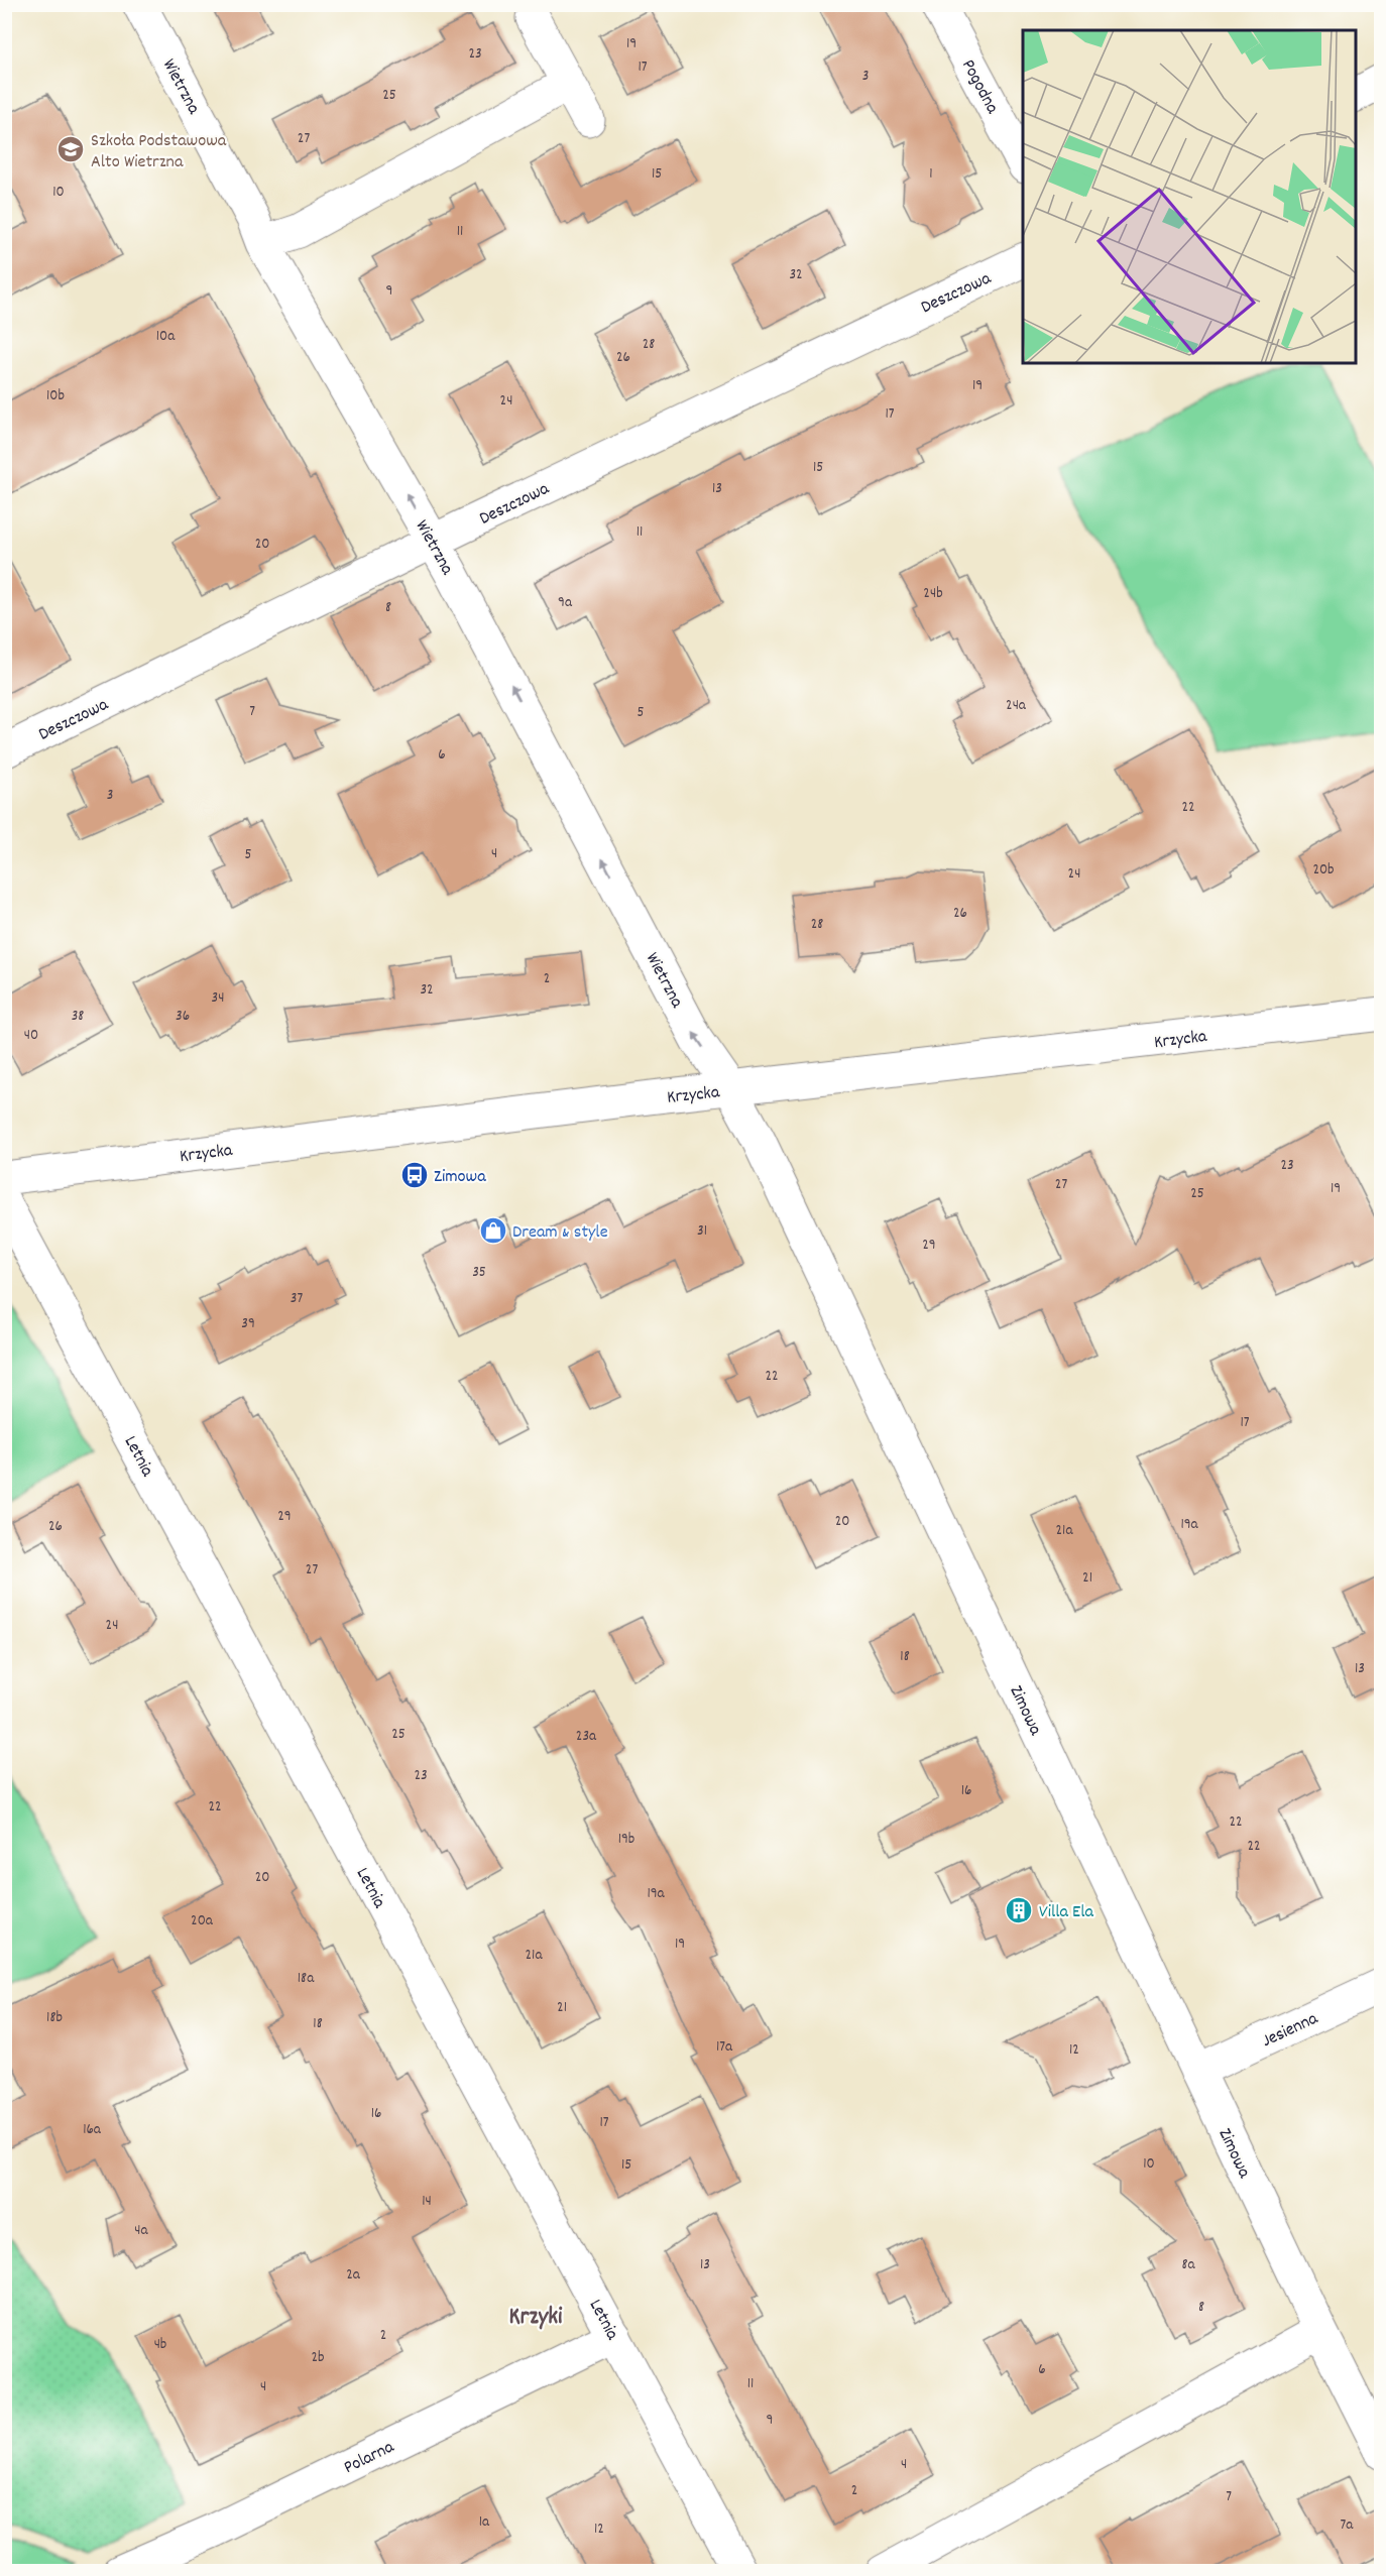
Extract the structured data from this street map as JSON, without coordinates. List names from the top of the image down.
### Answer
{
  "streets": {
    "street": [
      "Wietrzna",
      "Pogodna",
      "Deszczowa",
      "Krzycka",
      "Letnia",
      "Zimowa",
      "Jesienna",
      "Polarna"
    ]
  },
  "crossings": [
    ["Wietrzna", "Deszczowa"],
    ["Wietrzna", "Krzycka"],
    ["Wietrzna", "Zimowa"],
    ["Krzycka", "Zimowa"],
    ["Letnia", "Polarna"],
    ["Zimowa", "Jesienna"]
  ],
  "one_way": ["Wietrzna"],
  "districts": ["Krzyki"],
  "places": {
    "school or university": ["Szkoła Podstawowa Alto Wietrzna"],
    "bus stop": ["Zimowa"],
    "shop": ["Dream & style"],
    "building": ["Villa Ela"]
  },
  "house_numbers": [
    "19",
    "23",
    "17",
    "3",
    "25",
    "27",
    "15",
    "1",
    "10",
    "11",
    "32",
    "9",
    "10a",
    "28",
    "26",
    "19",
    "10b",
    "24",
    "17",
    "15",
    "13",
    "11",
    "20",
    "24b",
    "9a",
    "8",
    "24a",
    "7",
    "5",
    "6",
    "3",
    "22",
    "4",
    "5",
    "20b",
    "24",
    "26",
    "28",
    "2",
    "32",
    "34",
    "38",
    "36",
    "40",
    "23",
    "27",
    "19",
    "25",
    "31",
    "29",
    "35",
    "37",
    "39",
    "22",
    "17",
    "29",
    "20",
    "19a",
    "26",
    "21a",
    "27",
    "21",
    "24",
    "18",
    "13",
    "25",
    "23a",
    "23",
    "16",
    "22",
    "22",
    "19b",
    "22",
    "20",
    "19a",
    "20a",
    "19",
    "21a",
    "18a",
    "21",
    "18b",
    "18",
    "17a",
    "12",
    "16",
    "17",
    "16a",
    "10",
    "15",
    "14",
    "4a",
    "13",
    "8a",
    "2a",
    "8",
    "2",
    "4b",
    "2b",
    "6",
    "11",
    "4",
    "9",
    "4",
    "2",
    "7",
    "1a",
    "7a",
    "12"
  ]
}
